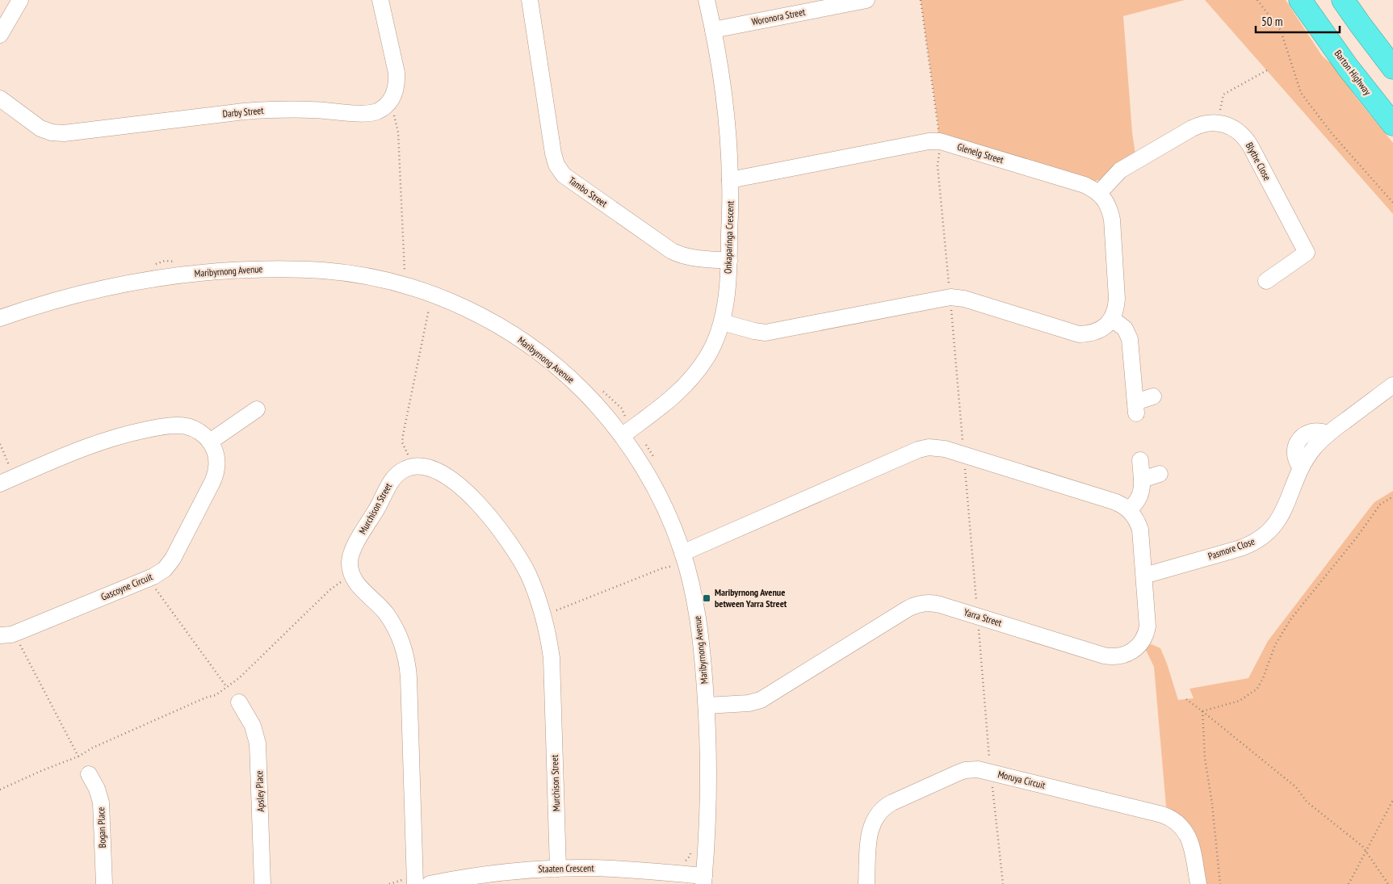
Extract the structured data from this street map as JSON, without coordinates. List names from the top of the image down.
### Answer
{
  "streets": {
    "highway": ["Barton Highway"],
    "street": [
      "Woronora Street",
      "Darby Street",
      "Glenelg Street",
      "Blythe Close",
      "Tambo Street",
      "Onkaparinga Crescent",
      "Maribyrnong Avenue",
      "Murchison Street",
      "Pasmore Close",
      "Gascoyne Circuit",
      "Yarra Street",
      "Moruya Circuit",
      "Apsley Place",
      "Bogan Place",
      "Staaten Crescent"
    ]
  },
  "crossings": [
    ["Woronora Street", "Onkaparinga Crescent"],
    ["Glenelg Street", "Onkaparinga Crescent"],
    ["Tambo Street", "Onkaparinga Crescent"],
    ["Onkaparinga Crescent", "Maribyrnong Avenue"],
    ["Maribyrnong Avenue", "Yarra Street"],
    ["Maribyrnong Avenue", "Staaten Crescent"],
    ["Murchison Street", "Staaten Crescent"],
    ["Pasmore Close", "Yarra Street"]
  ],
  "places": {
    "transit": ["Maribyrnong Avenue between Yarra Street"]
  },
  "scale_bar": "50 m"
}
